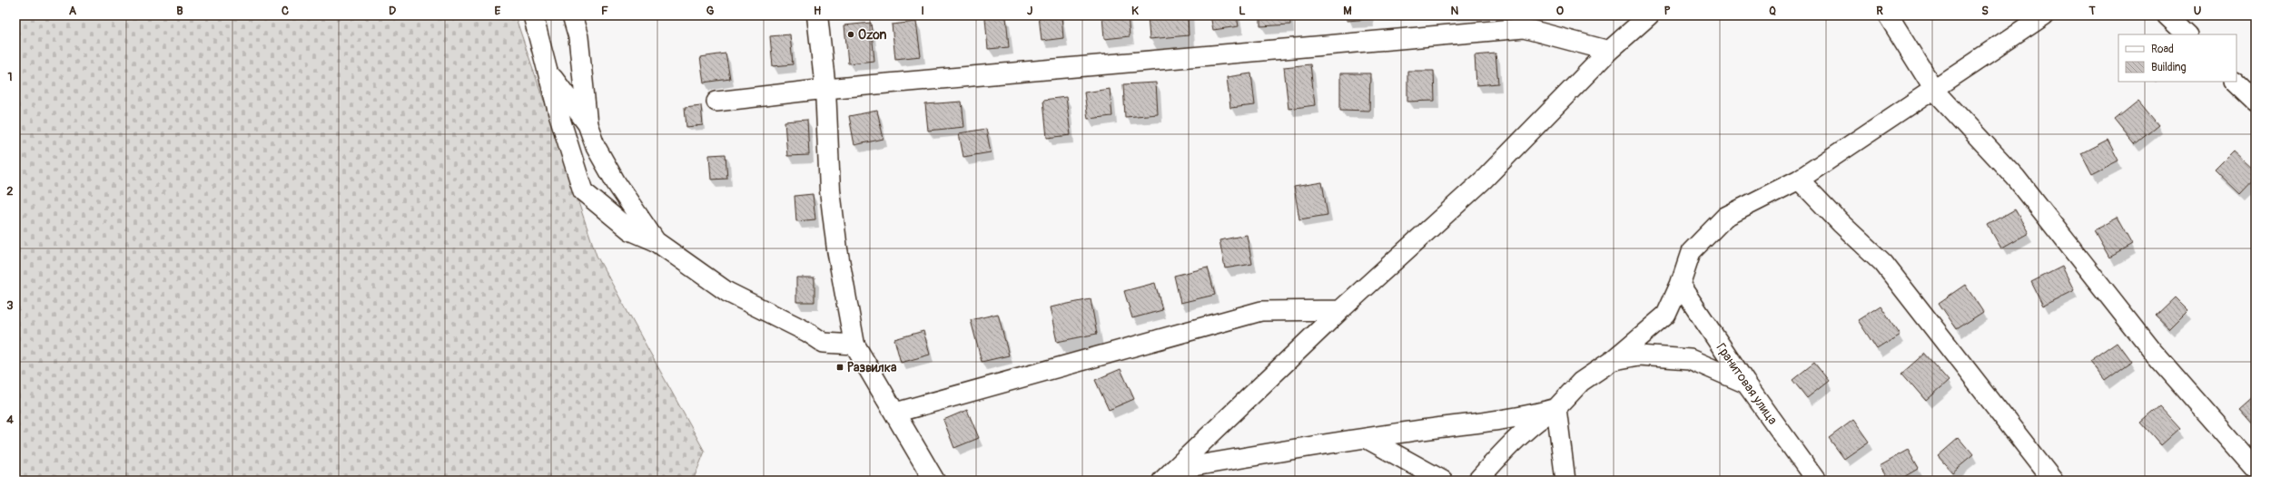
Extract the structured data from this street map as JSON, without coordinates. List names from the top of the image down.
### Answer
{
  "streets": {
    "street": ["Гранитовая улица"]
  },
  "places": {
    "other": ["Ozon"],
    "transit": ["Развилка"]
  },
  "legend": ["Road", "Building"],
  "grid": {
    "columns": [
      "A",
      "B",
      "C",
      "D",
      "E",
      "F",
      "G",
      "H",
      "I",
      "J",
      "K",
      "L",
      "M",
      "N",
      "O",
      "P",
      "Q",
      "R",
      "S",
      "T",
      "U"
    ],
    "rows": [
      "1",
      "2",
      "3",
      "4"
    ]
  }
}
